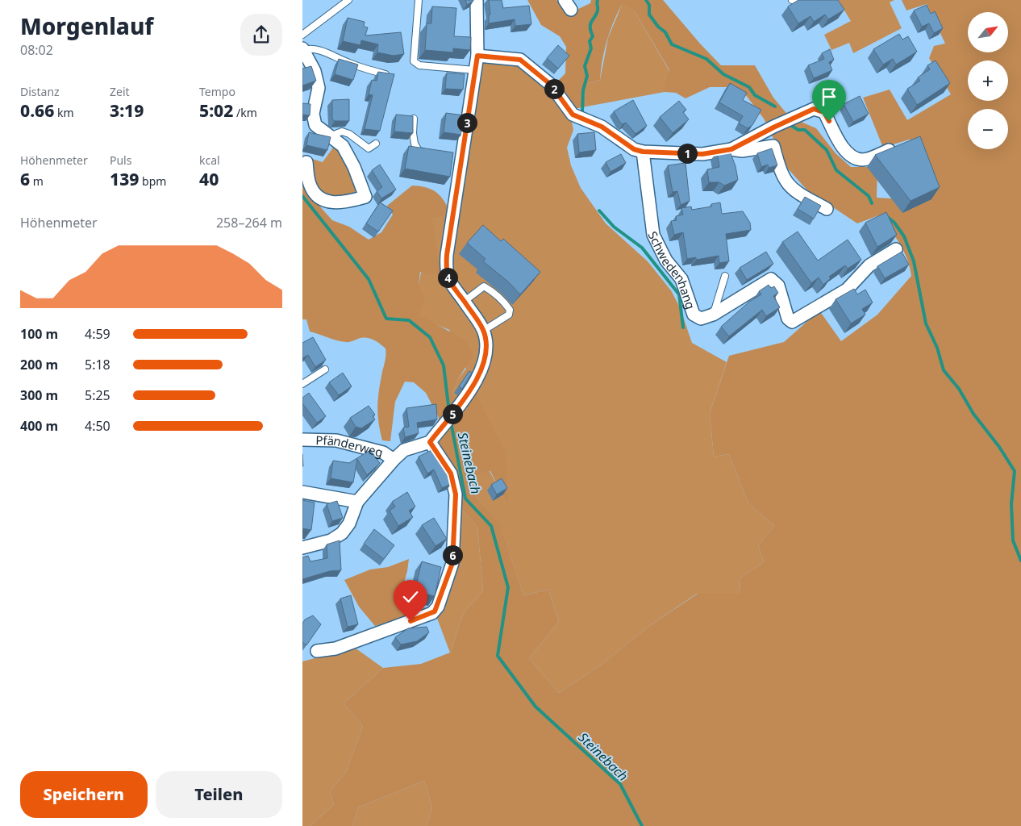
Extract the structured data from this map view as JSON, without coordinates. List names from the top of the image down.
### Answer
{
  "streets": {
    "street": ["Schwedenhang", "Pfänderweg"]
  },
  "water": ["Steinebach"],
  "north": "top right",
  "page": {
    "heading": ["Morgenlauf", "08:02"],
    "map_buttons": ["+", "−"],
    "stats": [
      ["Distanz", "0.66 km"],
      ["Zeit", "3:19"],
      ["Tempo", "5:02 /km"],
      ["Höhenmeter", "6 m"],
      ["Puls", "139 bpm"],
      ["kcal", "40"]
    ],
    "pins": [
      "2",
      "3",
      "1",
      "4",
      "5",
      "6"
    ],
    "chart": ["Höhenmeter", "258–264 m"],
    "list": [
      {
        "name": "100 m",
        "note": "4:59"
      },
      {
        "name": "200 m",
        "note": "5:18"
      },
      {
        "name": "300 m",
        "note": "5:25"
      },
      {
        "name": "400 m",
        "note": "4:50"
      }
    ],
    "buttons": ["Speichern", "Teilen"]
  }
}
